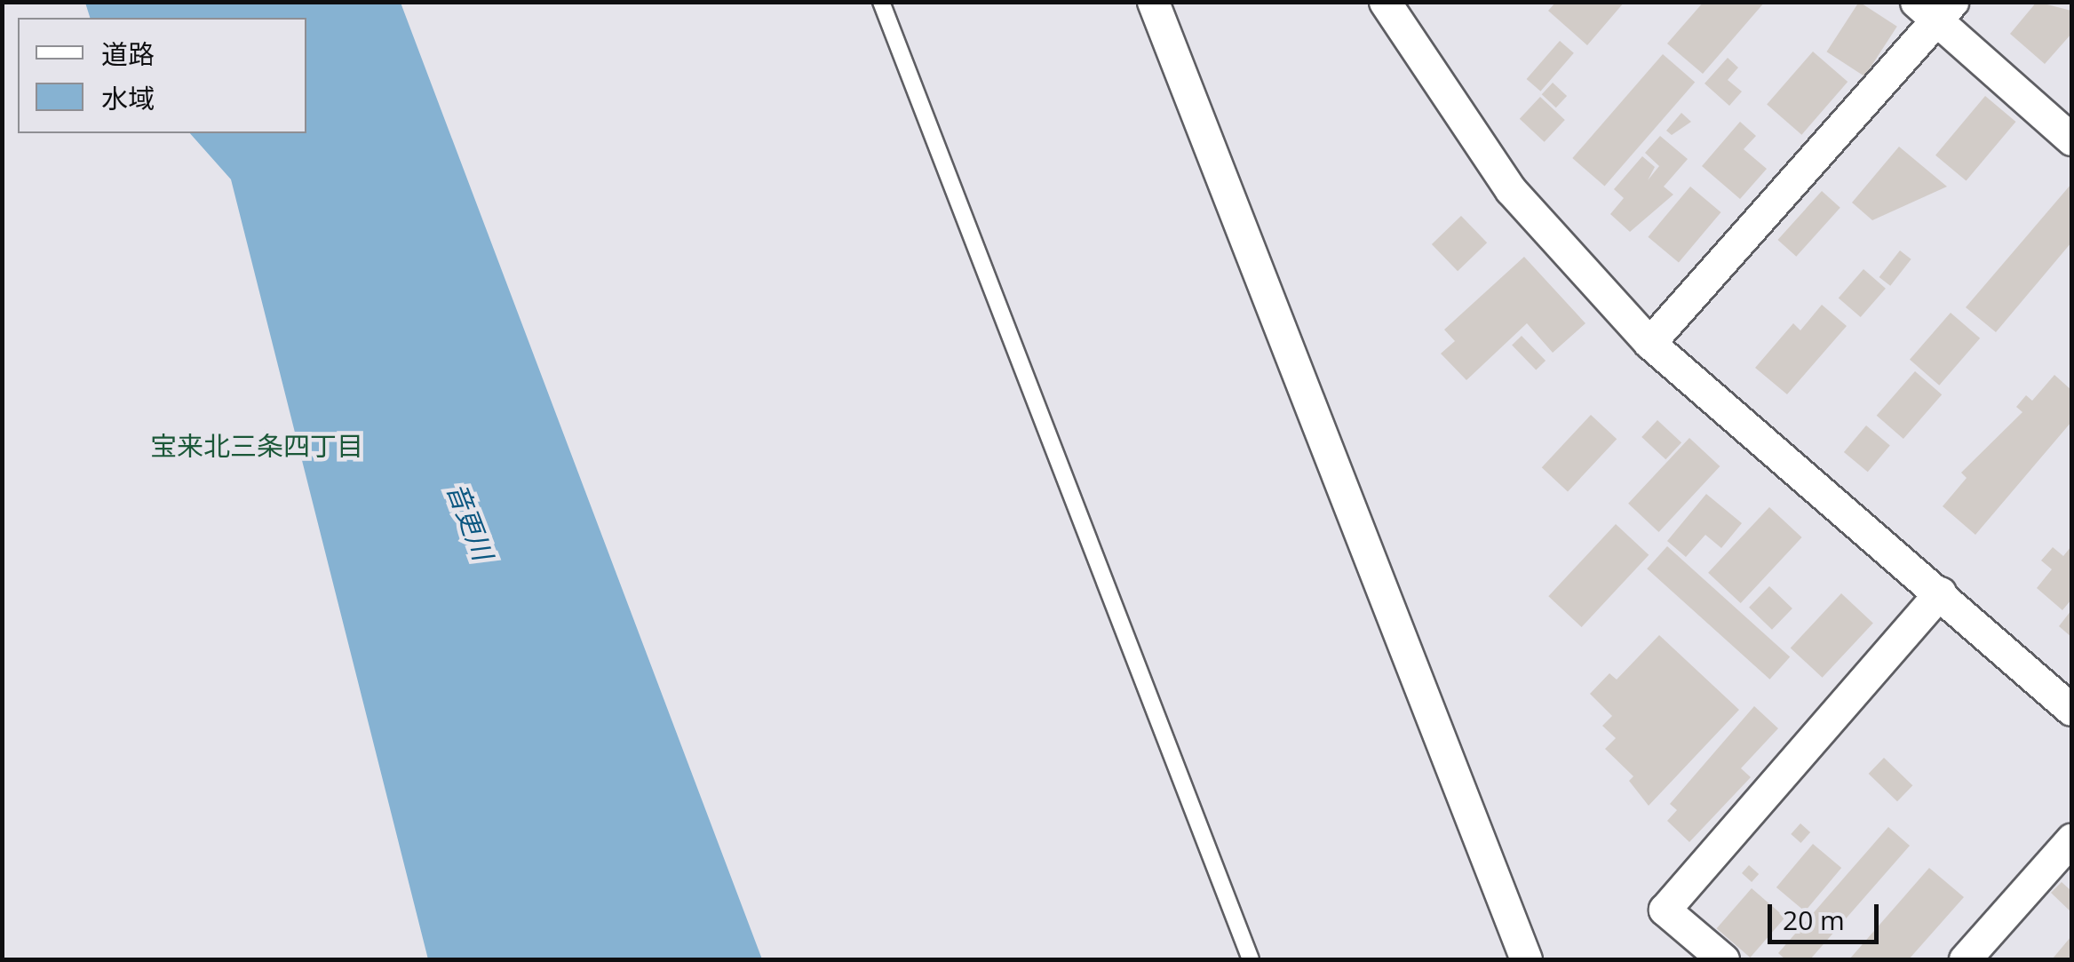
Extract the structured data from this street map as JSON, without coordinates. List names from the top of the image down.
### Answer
{
  "districts": ["宝来北三条四丁目"],
  "water": ["音更川"],
  "legend": ["道路", "水域"],
  "scale_bar": "20 m"
}
